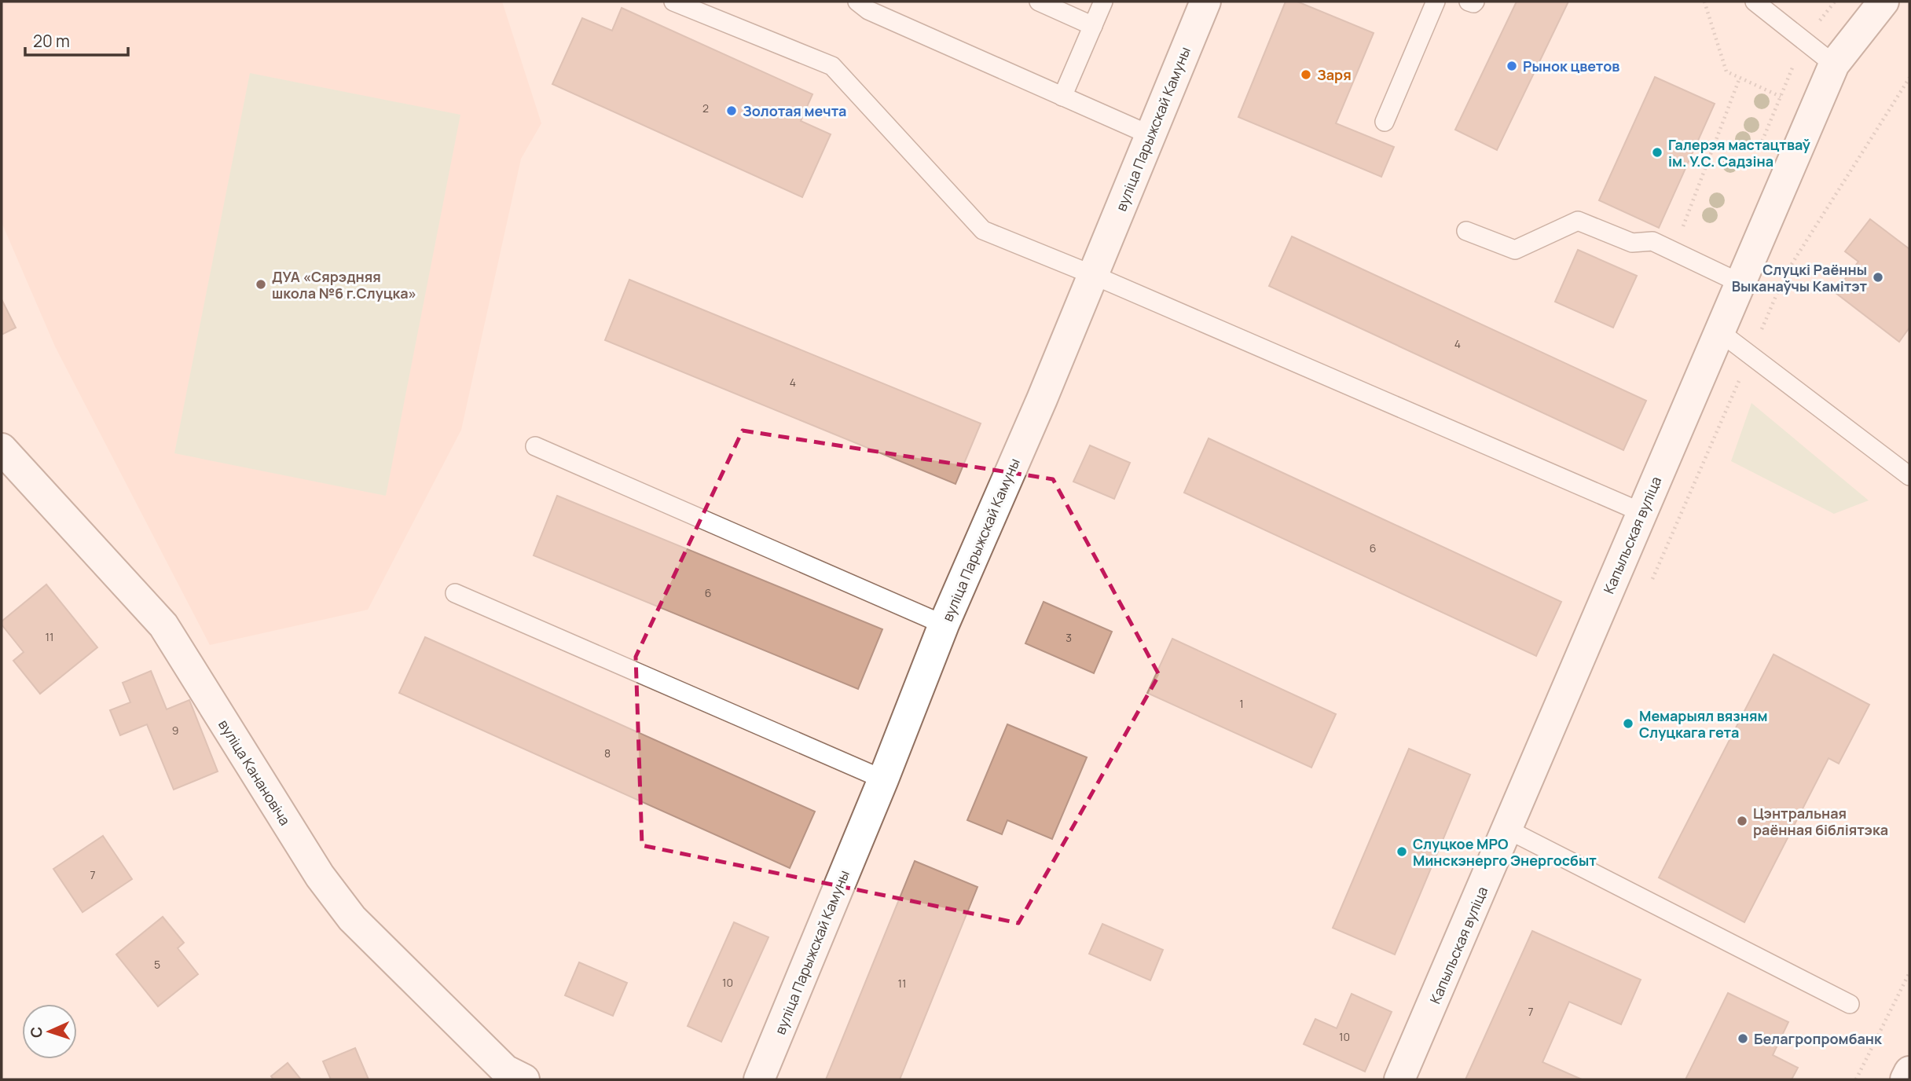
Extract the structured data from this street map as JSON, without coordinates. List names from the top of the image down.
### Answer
{
  "streets": {
    "street": ["вуліца Парыжскай Камуны", "Капыльская вуліца", "вуліца Канановіча"]
  },
  "places": [
    "Рынок цветов",
    "Заря",
    "Золотая мечта",
    "Галерэя мастацтваў ім. У.С. Садзіна",
    "Слуцкі Раённы Выканаўчы Камітэт",
    "ДУА «Сярэдняя школа №6 г.Слуцка»",
    "Мемарыял вязням Слуцкага гета",
    "Цэнтральная раённая бібліятэка",
    "Слуцкое МРО Минскэнерго Энергосбыт",
    "Белагропромбанк"
  ],
  "house_numbers": [
    "2",
    "4",
    "4",
    "6",
    "6",
    "11",
    "3",
    "1",
    "9",
    "8",
    "7",
    "5",
    "10",
    "11",
    "7",
    "10"
  ],
  "scale_bar": "20 m",
  "north": "left"
}
